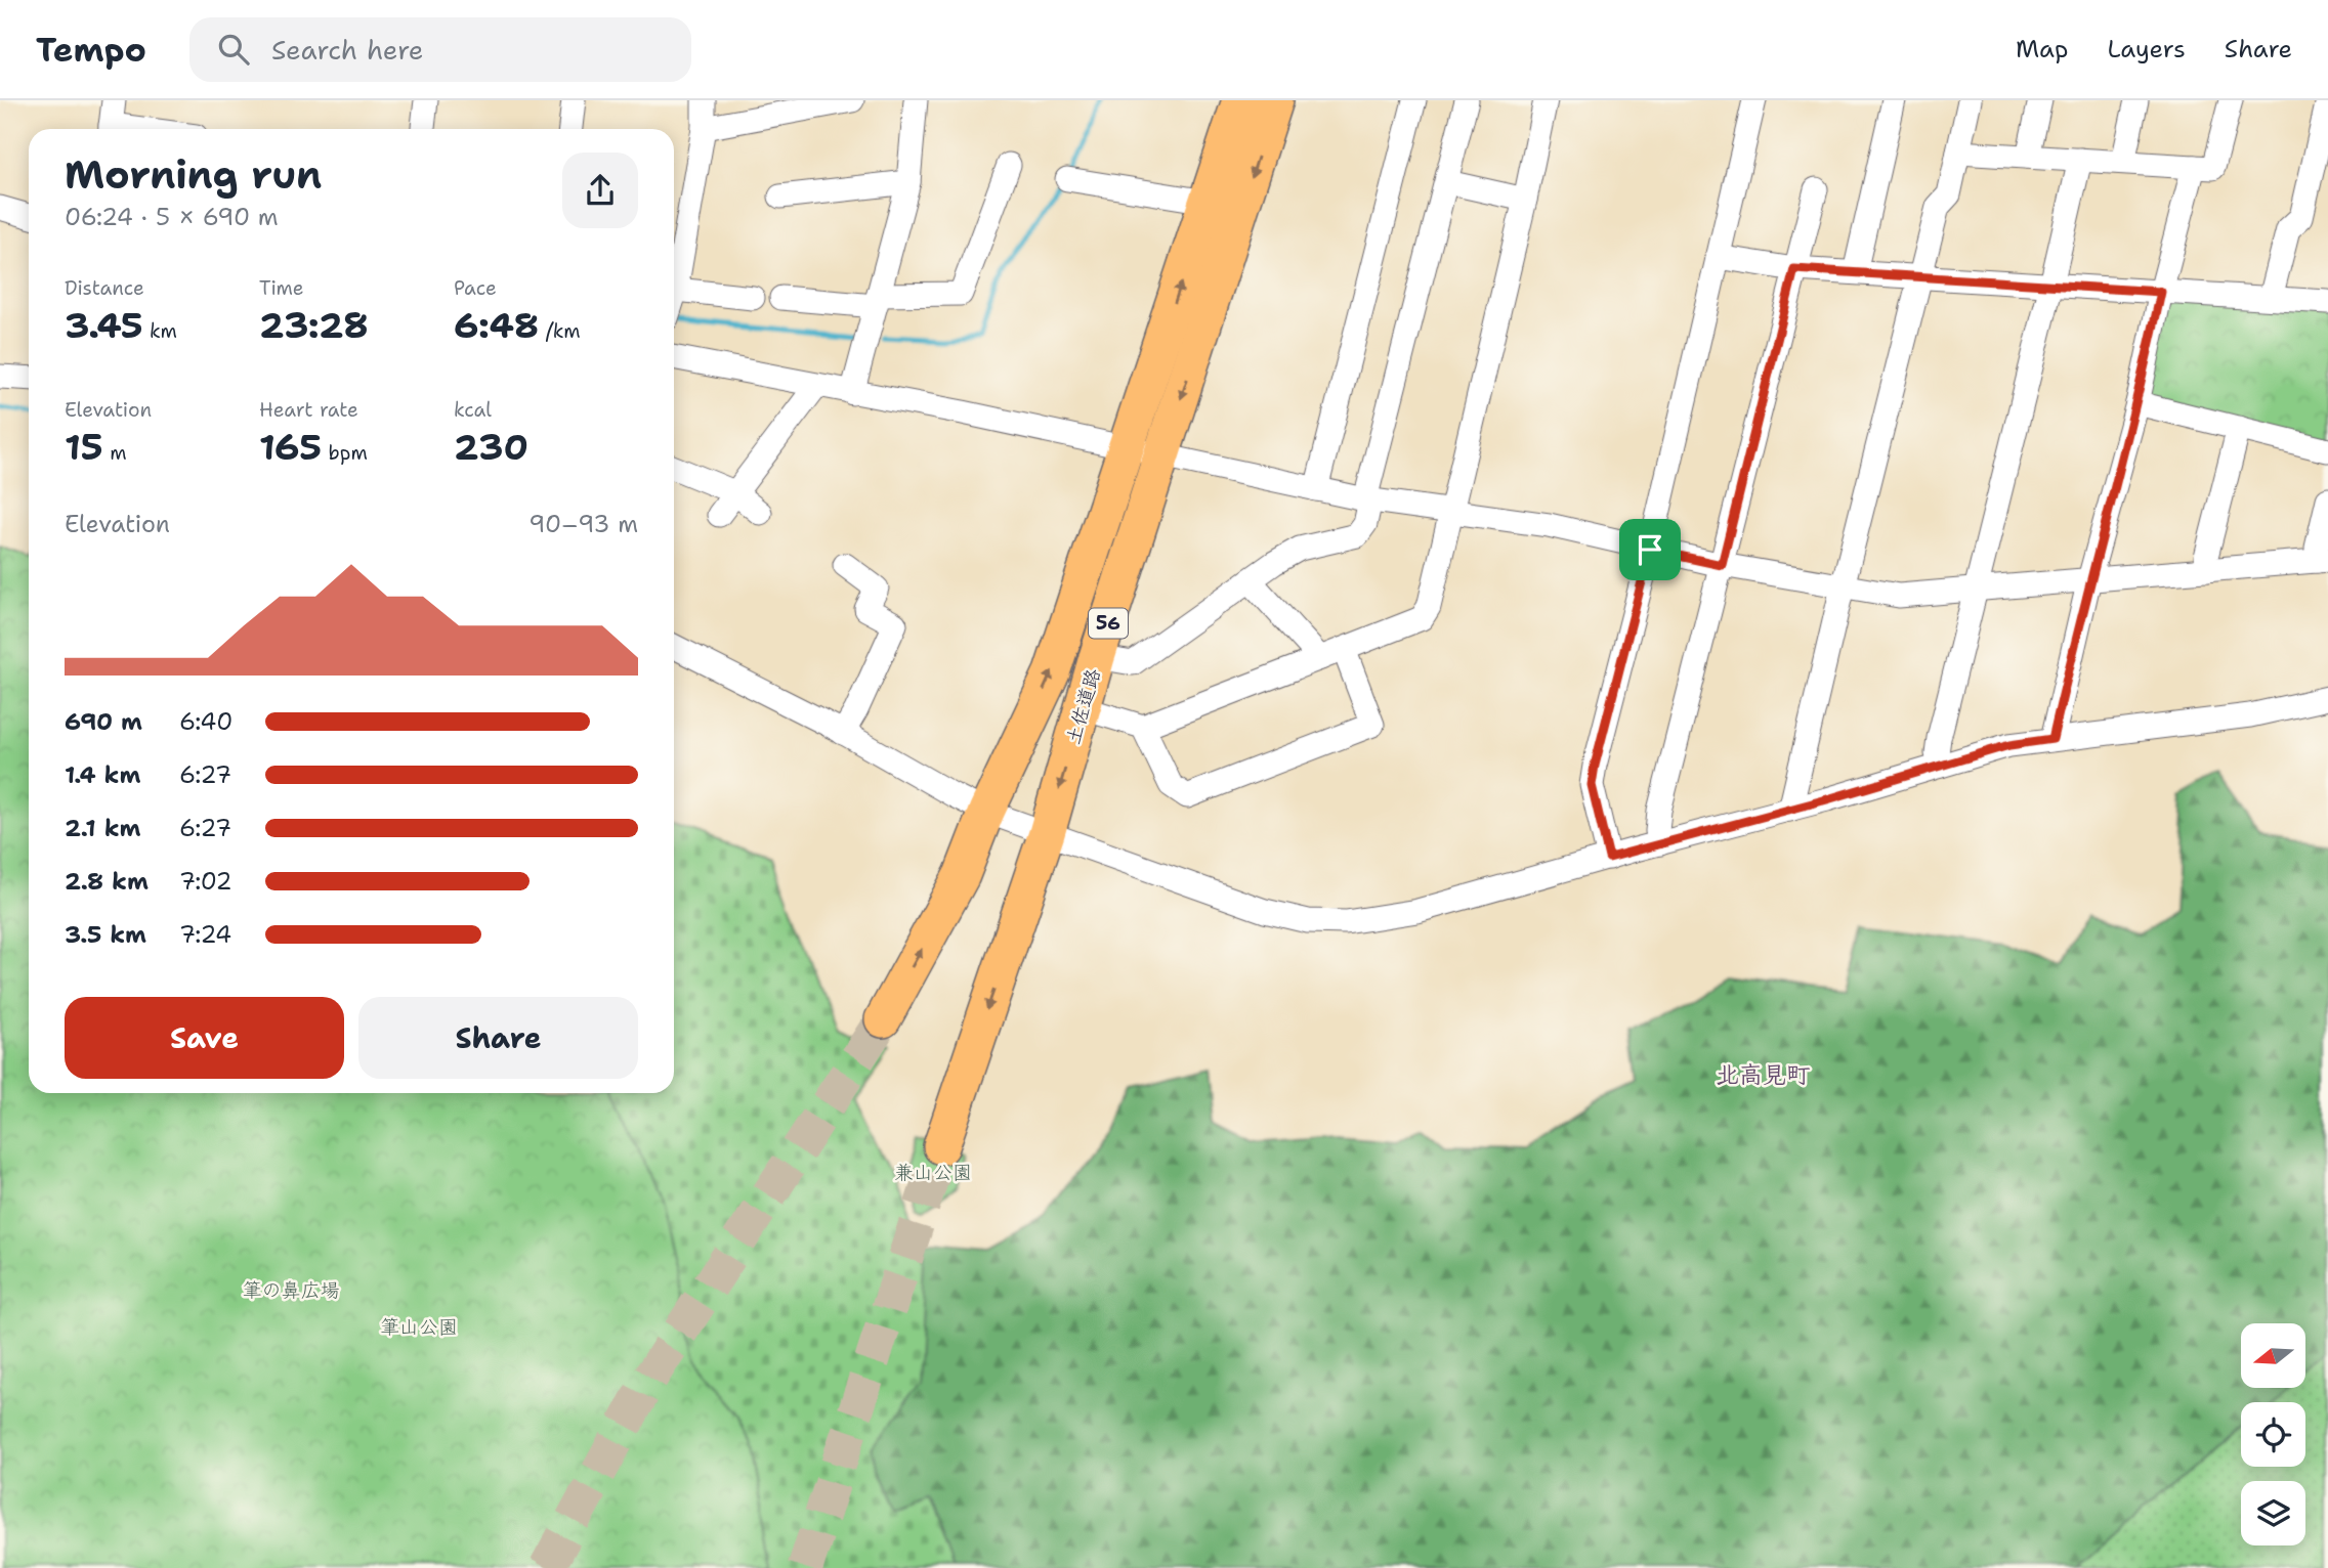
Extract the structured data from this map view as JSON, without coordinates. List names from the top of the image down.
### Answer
{
  "streets": {
    "highway": ["56", "土佐道路"]
  },
  "districts": ["北高見町"],
  "parks": ["兼山公園", "筆の鼻広場", "筆山公園"],
  "north": "left",
  "page": {
    "header": "Tempo",
    "search": "Search here",
    "nav": ["Map", "Layers", "Share"],
    "heading": ["Morning run", "06:24 · 5 × 690 m"],
    "stats": [
      ["Distance", "3.45 km"],
      ["Time", "23:28"],
      ["Pace", "6:48 /km"],
      ["Elevation", "15 m"],
      ["Heart rate", "165 bpm"],
      ["kcal", "230"]
    ],
    "chart": ["Elevation", "90–93 m"],
    "list": [
      {
        "name": "690 m",
        "note": "6:40"
      },
      {
        "name": "1.4 km",
        "note": "6:27"
      },
      {
        "name": "2.1 km",
        "note": "6:27"
      },
      {
        "name": "2.8 km",
        "note": "7:02"
      },
      {
        "name": "3.5 km",
        "note": "7:24"
      }
    ],
    "buttons": ["Save", "Share"]
  }
}
